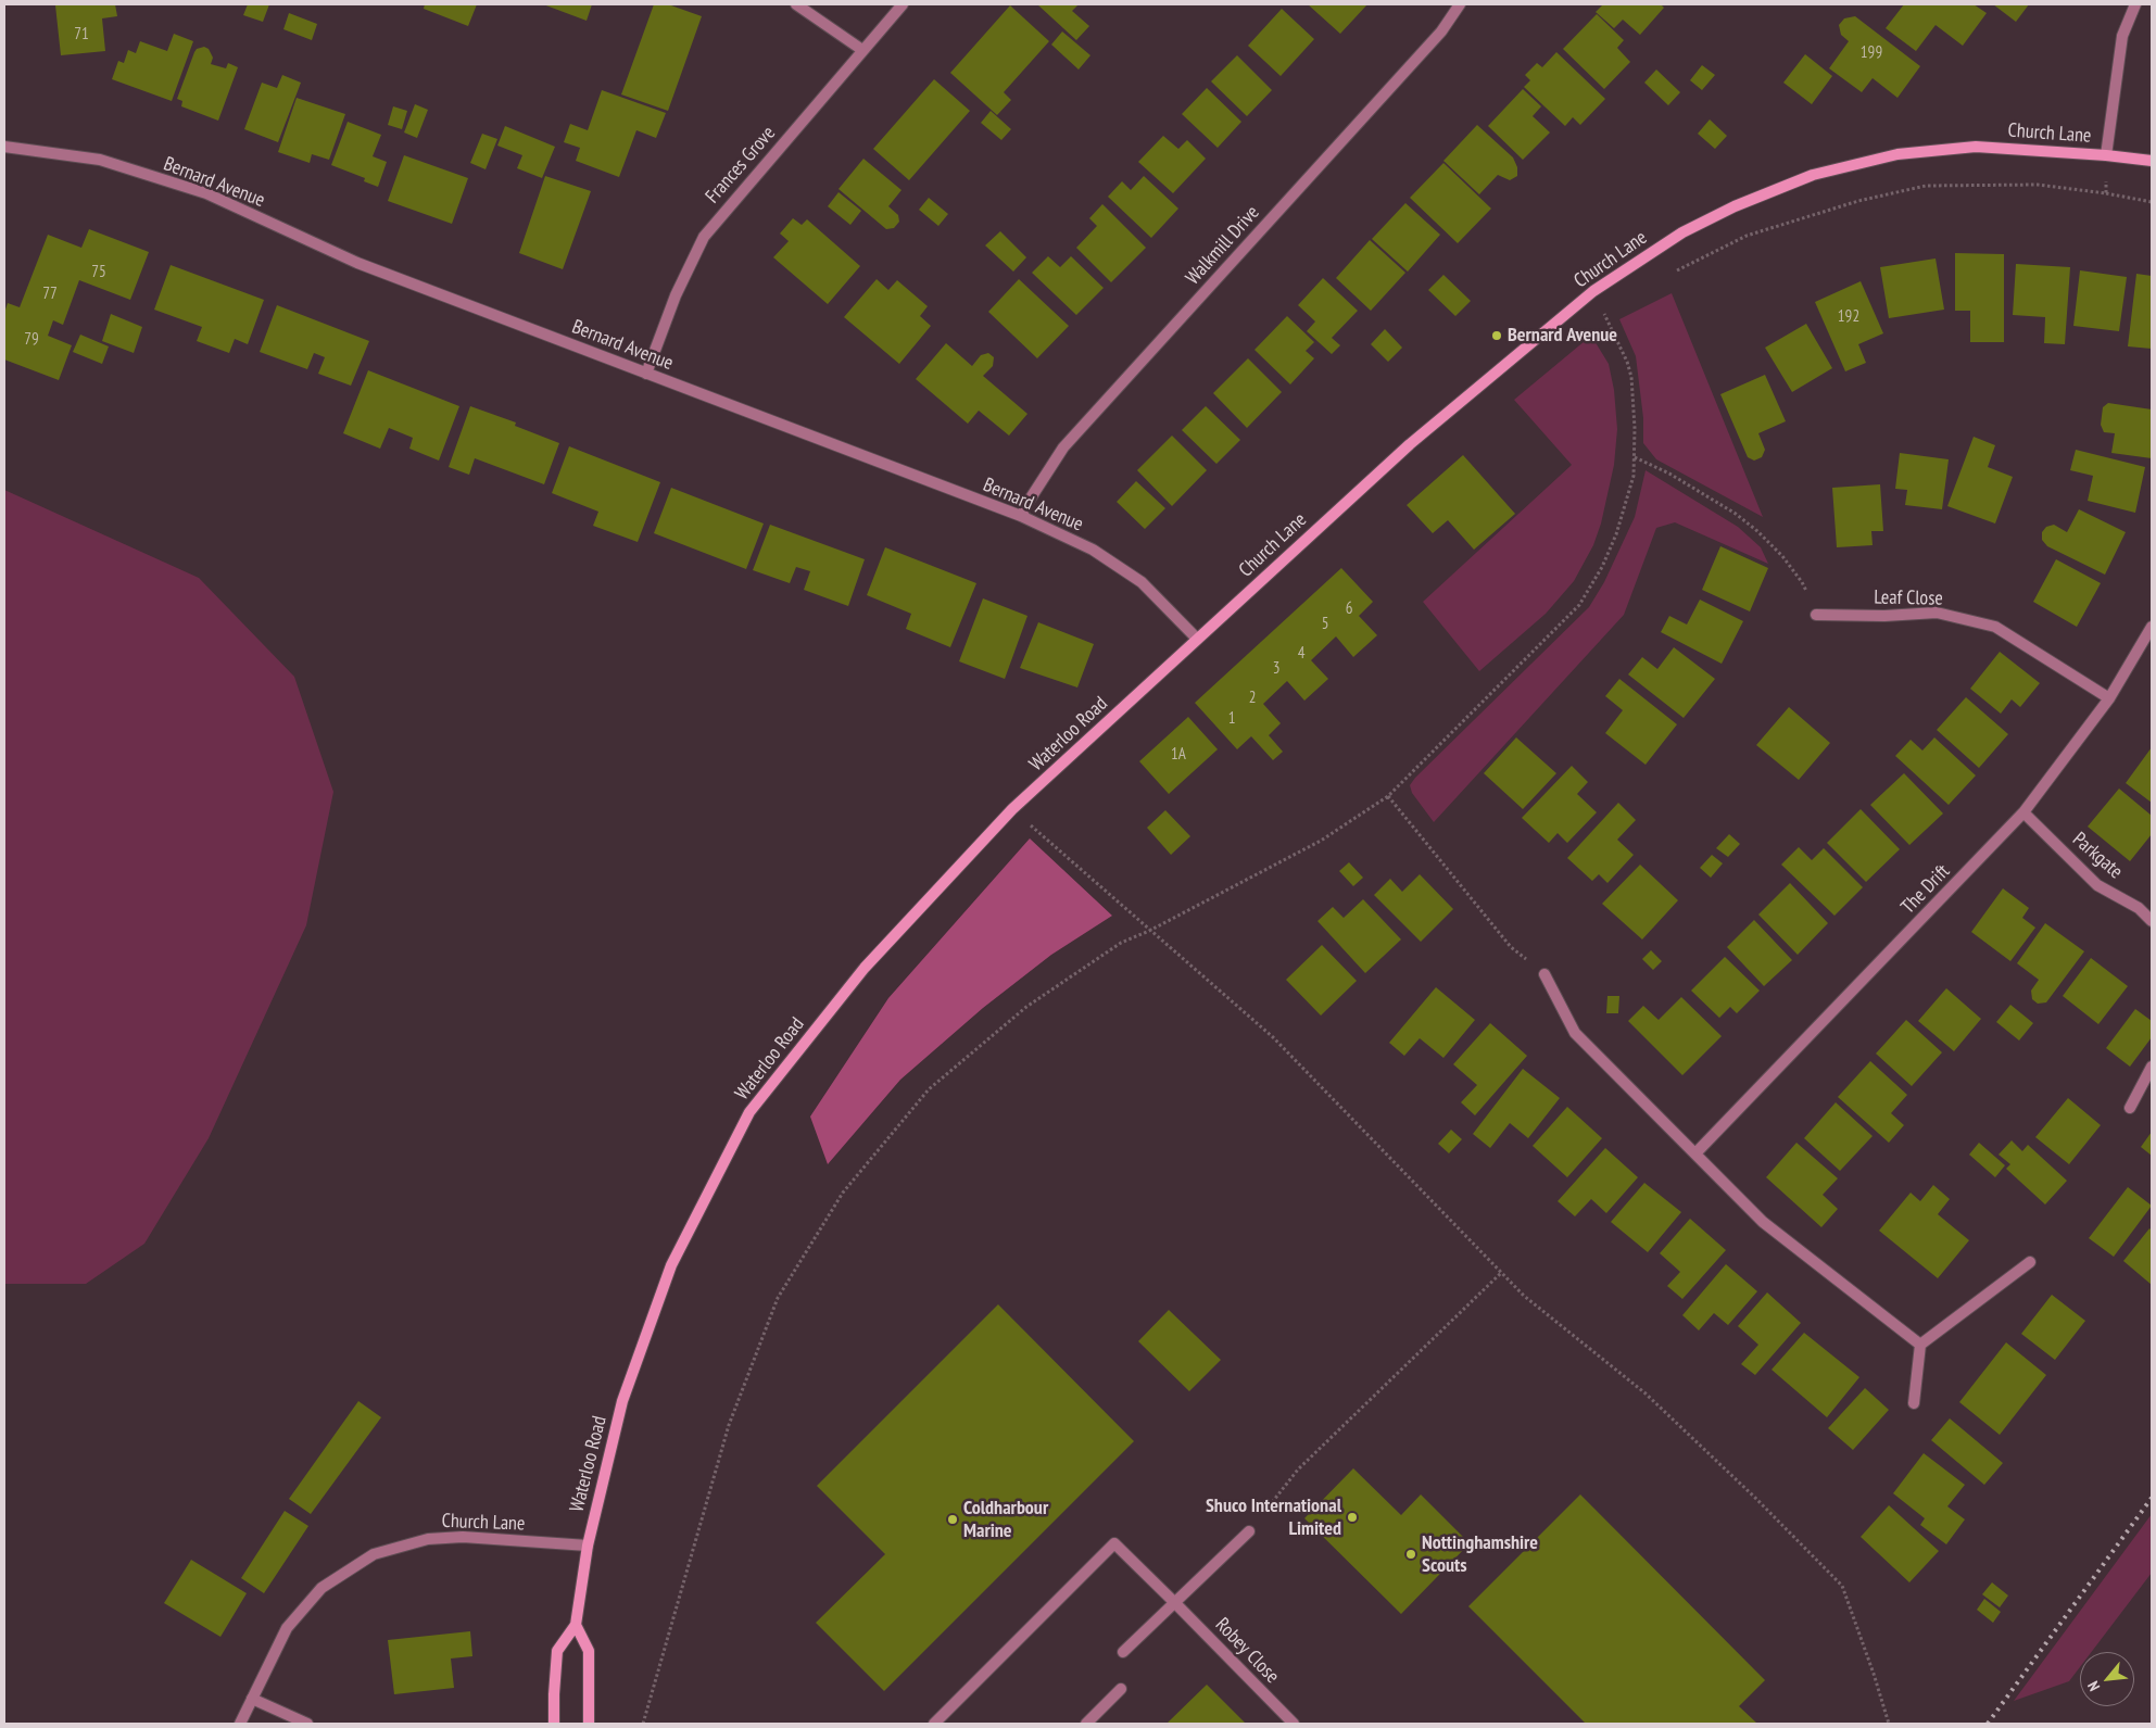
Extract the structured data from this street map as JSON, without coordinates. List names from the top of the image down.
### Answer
{
  "streets": {
    "street": [
      "Church Lane",
      "Frances Grove",
      "Bernard Avenue",
      "Walkmill Drive",
      "Leaf Close",
      "Waterloo Road",
      "Parkgate",
      "The Drift",
      "Robey Close"
    ]
  },
  "crossings": [
    ["Church Lane", "Bernard Avenue"],
    ["Church Lane", "Waterloo Road"],
    ["Frances Grove", "Bernard Avenue"],
    ["Bernard Avenue", "Walkmill Drive"],
    ["Bernard Avenue", "Waterloo Road"],
    ["Leaf Close", "The Drift"],
    ["Parkgate", "The Drift"]
  ],
  "places": [
    "Bernard Avenue",
    "Shuco International Limited",
    "Coldharbour Marine",
    "Nottinghamshire Scouts"
  ],
  "house_numbers": [
    "71",
    "199",
    "75",
    "77",
    "192",
    "79",
    "6",
    "5",
    "4",
    "3",
    "2",
    "1",
    "1A"
  ],
  "north": "bottom left"
}
